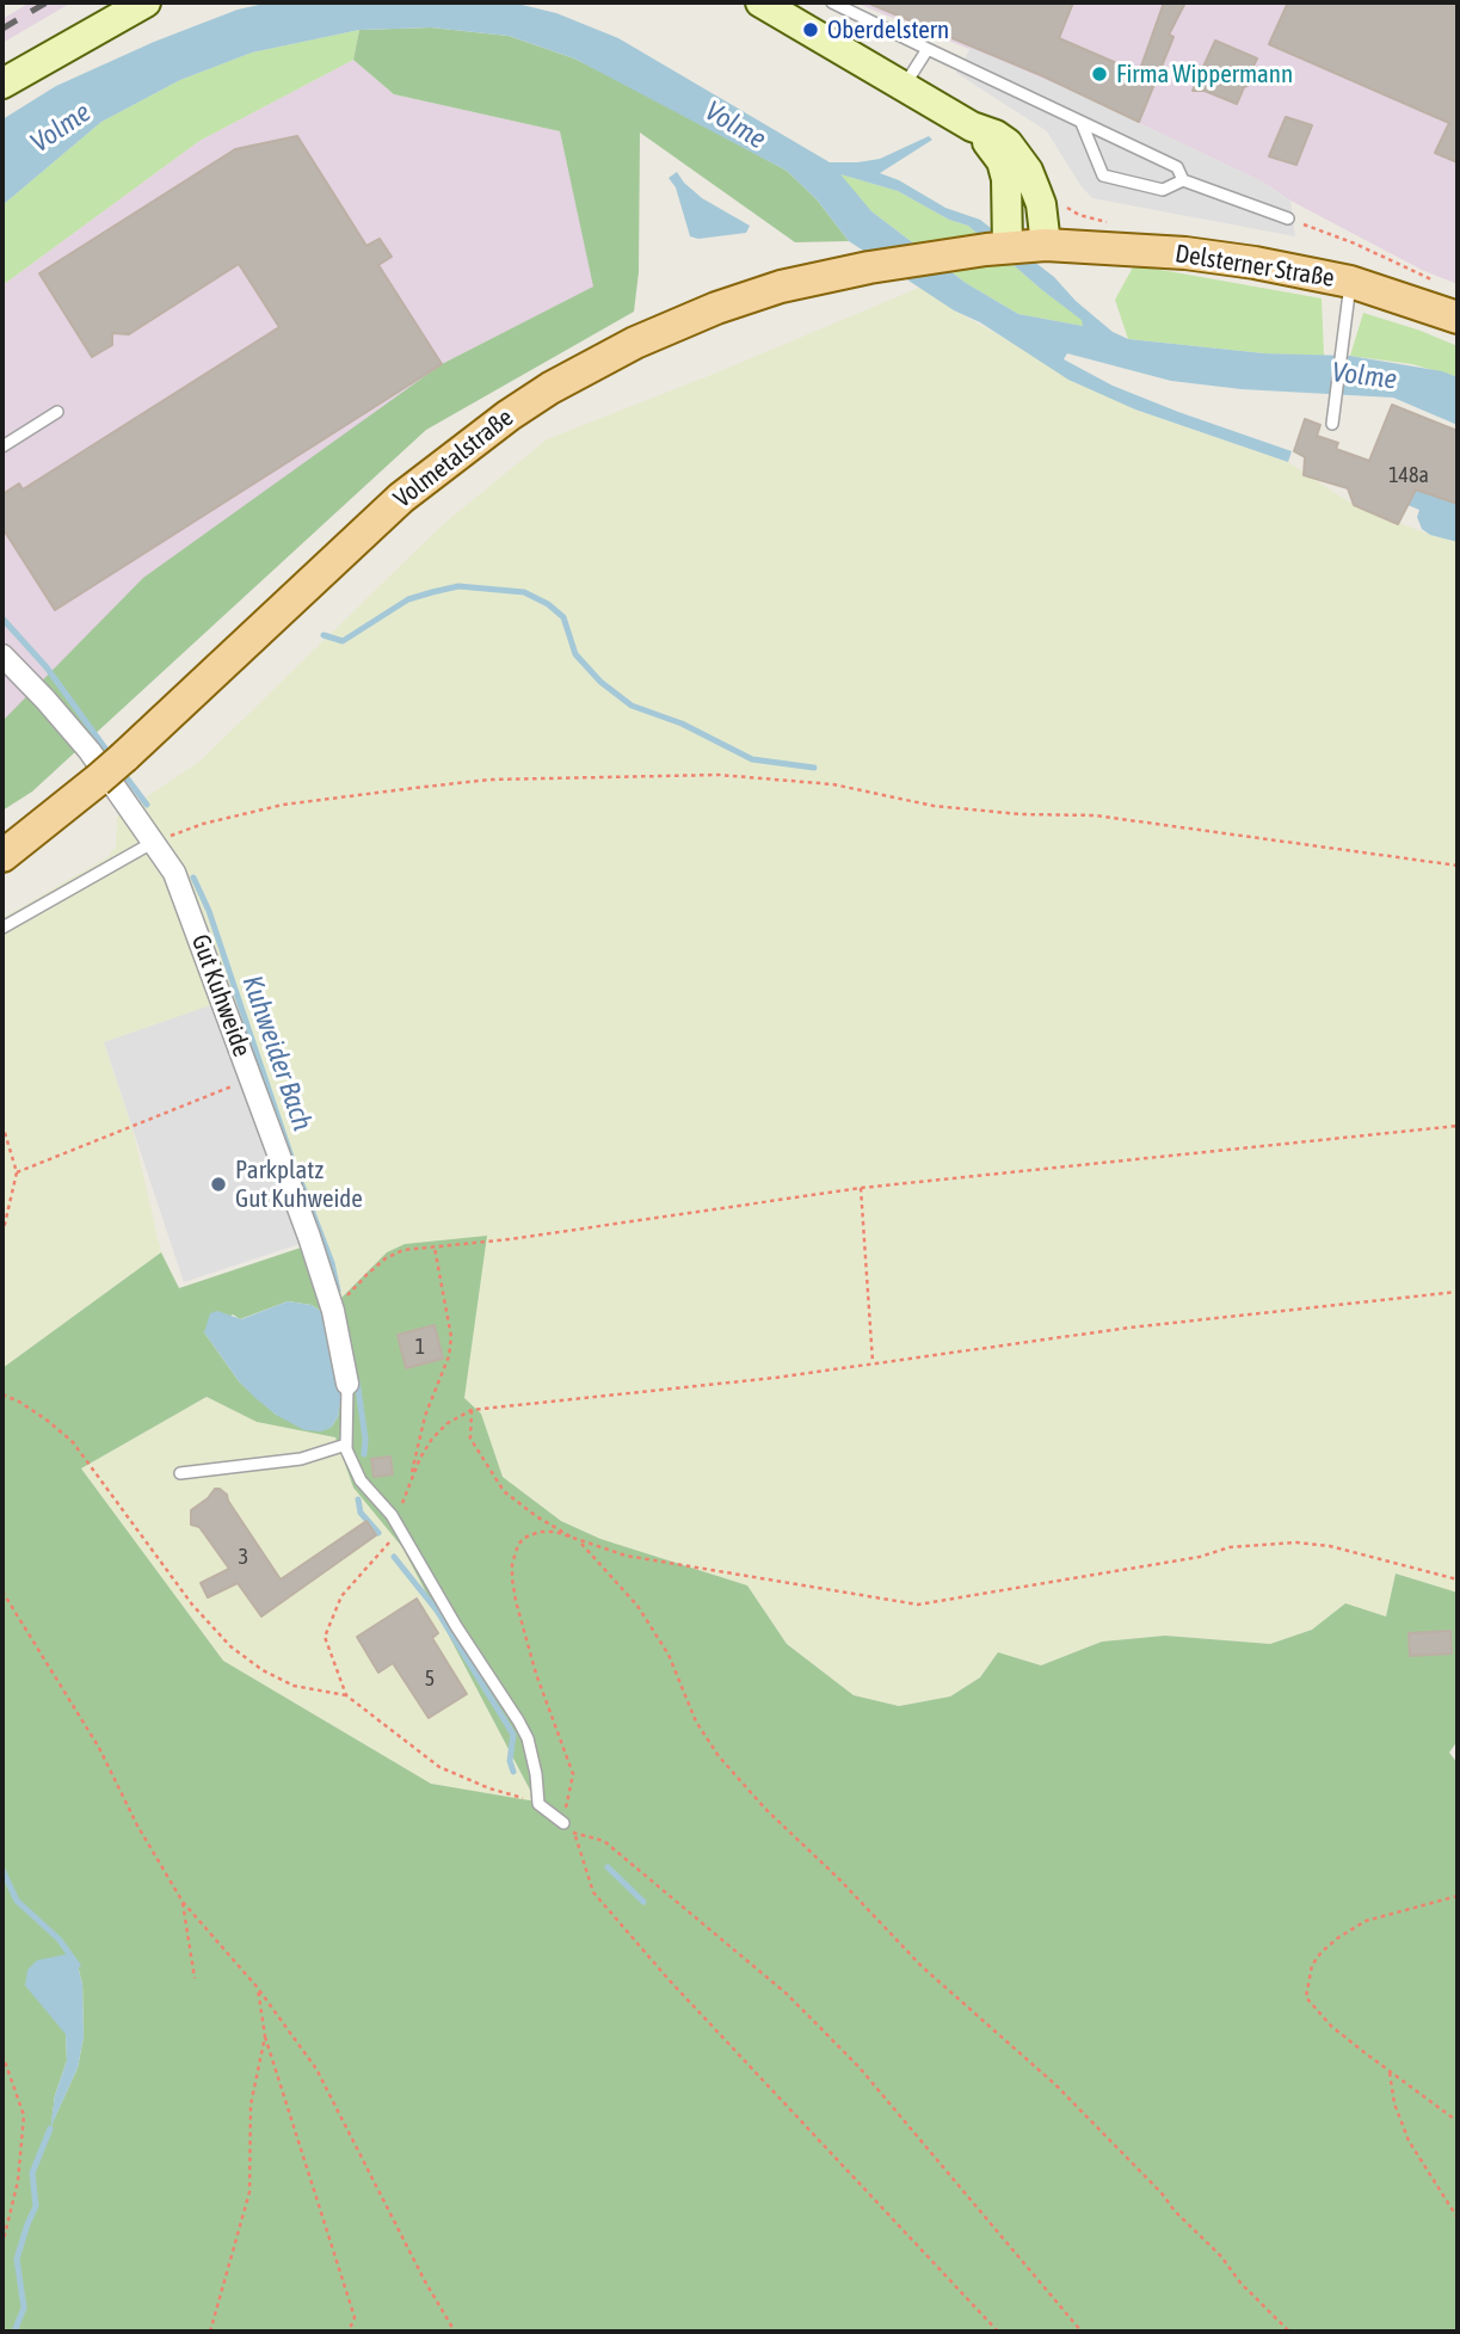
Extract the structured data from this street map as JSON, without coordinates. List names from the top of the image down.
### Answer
{
  "streets": {
    "main road": ["Delsterner Straße", "Volmetalstraße"],
    "street": ["Gut Kuhweide"]
  },
  "crossings": [
    ["Delsterner Straße", "Volmetalstraße"]
  ],
  "water": ["Volme", "Kuhweider Bach"],
  "places": ["Oberdelstern", "Firma Wippermann", "Parkplatz Gut Kuhweide"],
  "house_numbers": [
    "148a",
    "1",
    "3",
    "5"
  ]
}
